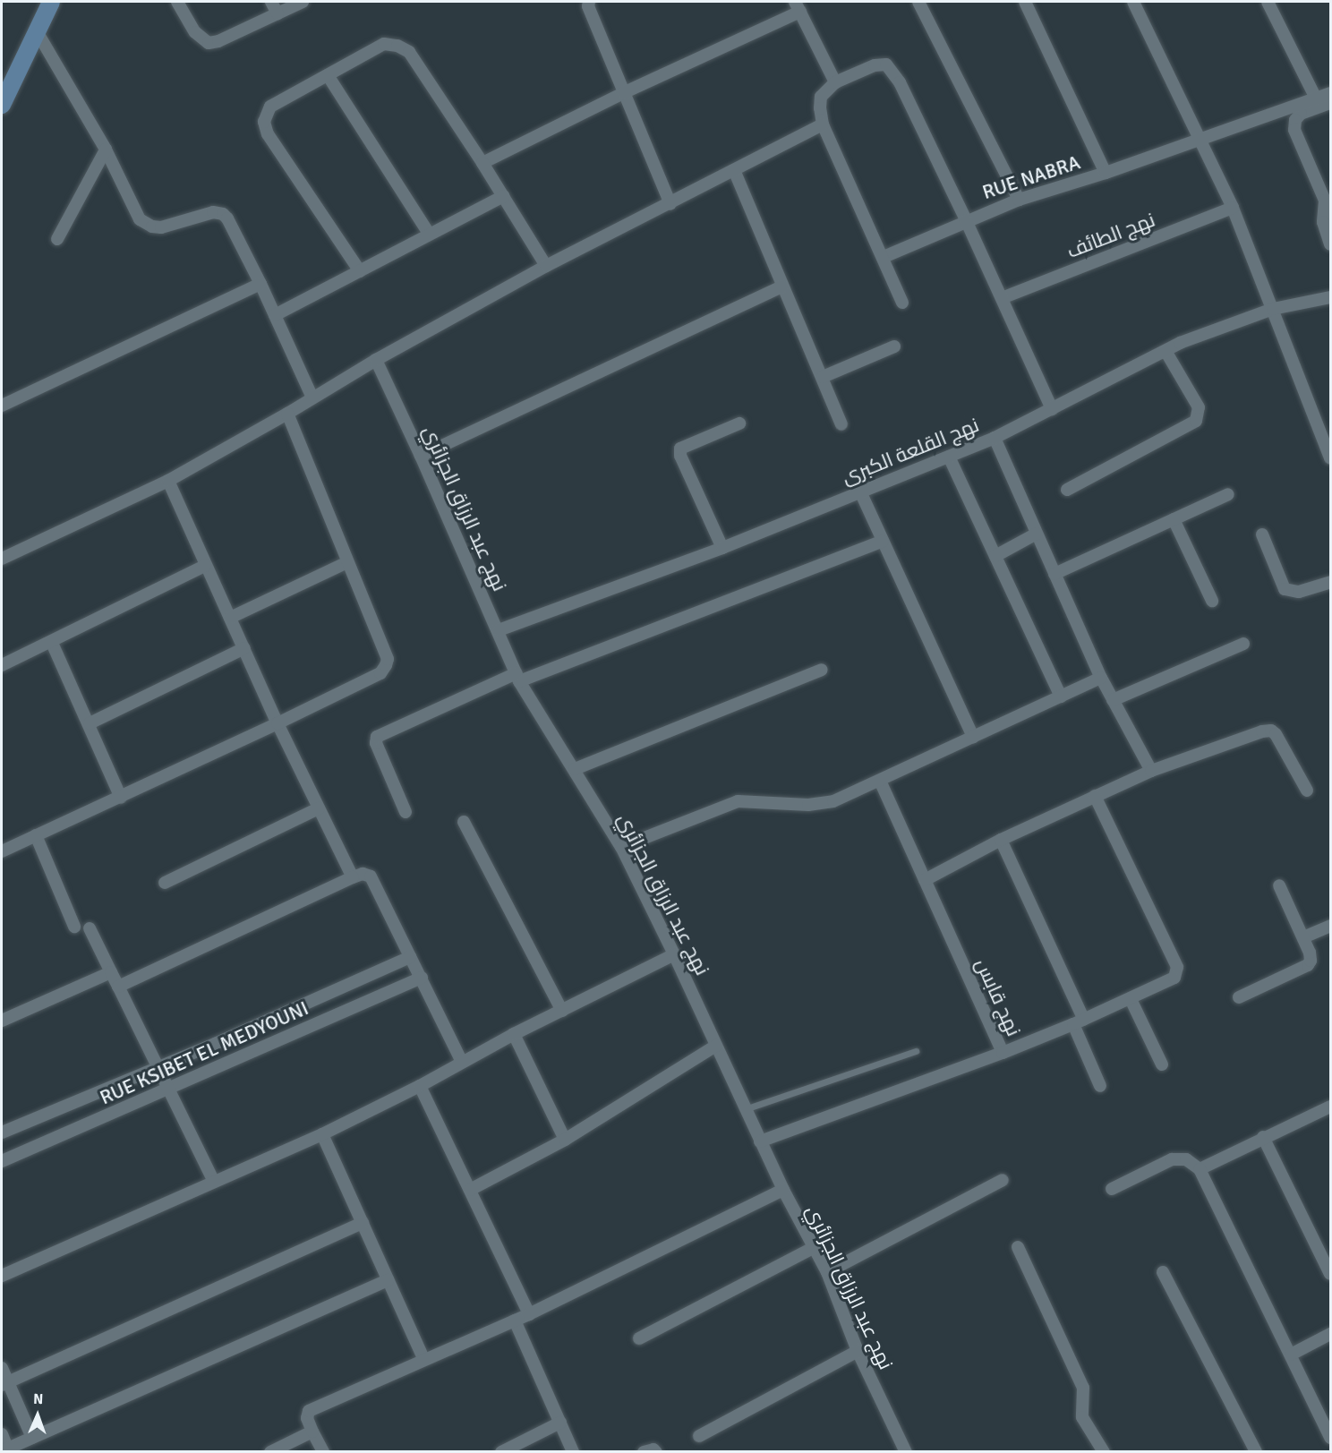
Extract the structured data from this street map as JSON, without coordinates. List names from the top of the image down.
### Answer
{
  "streets": {
    "street": [
      "RUE NABRA",
      "نهج الطائف",
      "نهج القلعة الكبرى",
      "نهج عبد الرزاق الجزائري",
      "نهج قابس",
      "RUE KSIBET EL MEDYOUNI"
    ]
  },
  "crossings": [
    ["نهج القلعة الكبرى", "نهج عبد الرزاق الجزائري"],
    ["نهج عبد الرزاق الجزائري", "نهج قابس"]
  ],
  "north": "top"
}
